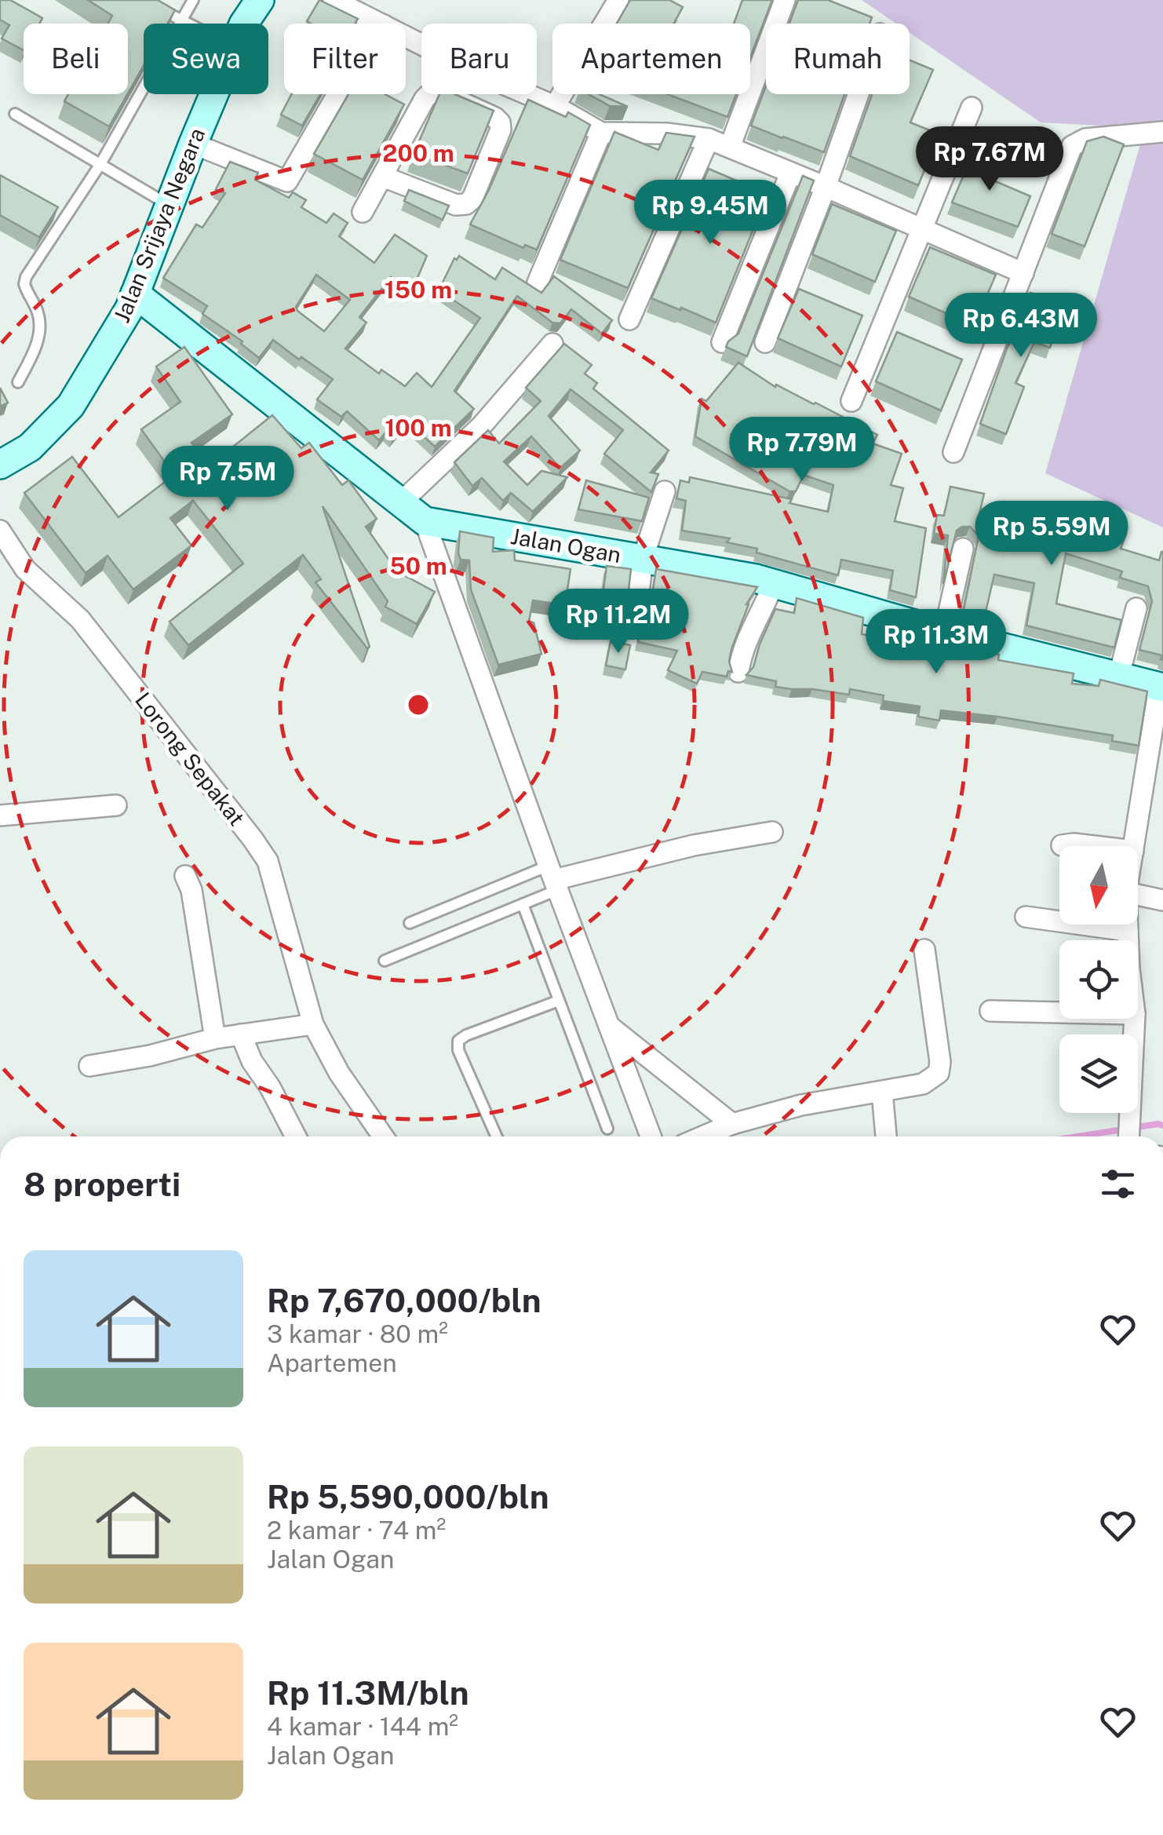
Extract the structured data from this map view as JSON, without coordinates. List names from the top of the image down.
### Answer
{
  "streets": {
    "main road": ["Jalan Srijaya Negara", "Jalan Ogan"],
    "street": ["Lorong Sepakat"]
  },
  "crossings": [
    ["Jalan Srijaya Negara", "Jalan Ogan"]
  ],
  "north": "bottom",
  "page": {
    "chip": [
      "Beli",
      "Sewa",
      "Filter",
      "Baru",
      "Apartemen",
      "Rumah"
    ],
    "price": [
      "Rp 7.67M",
      "Rp 9.45M",
      "Rp 6.43M",
      "Rp 7.79M",
      "Rp 7.5M",
      "Rp 5.59M",
      "Rp 11.2M",
      "Rp 11.3M"
    ],
    "heading": "8 properti",
    "list": [
      {
        "name": "Rp 7,670,000/bln",
        "note": "3 kamar · 80 m² · Apartemen"
      },
      {
        "name": "Rp 5,590,000/bln",
        "note": "2 kamar · 74 m² · Jalan Ogan"
      },
      {
        "name": "Rp 11.3M/bln",
        "note": "4 kamar · 144 m² · Jalan Ogan"
      }
    ]
  },
  "rings": [
    "200 m",
    "150 m",
    "100 m",
    "50 m"
  ]
}
